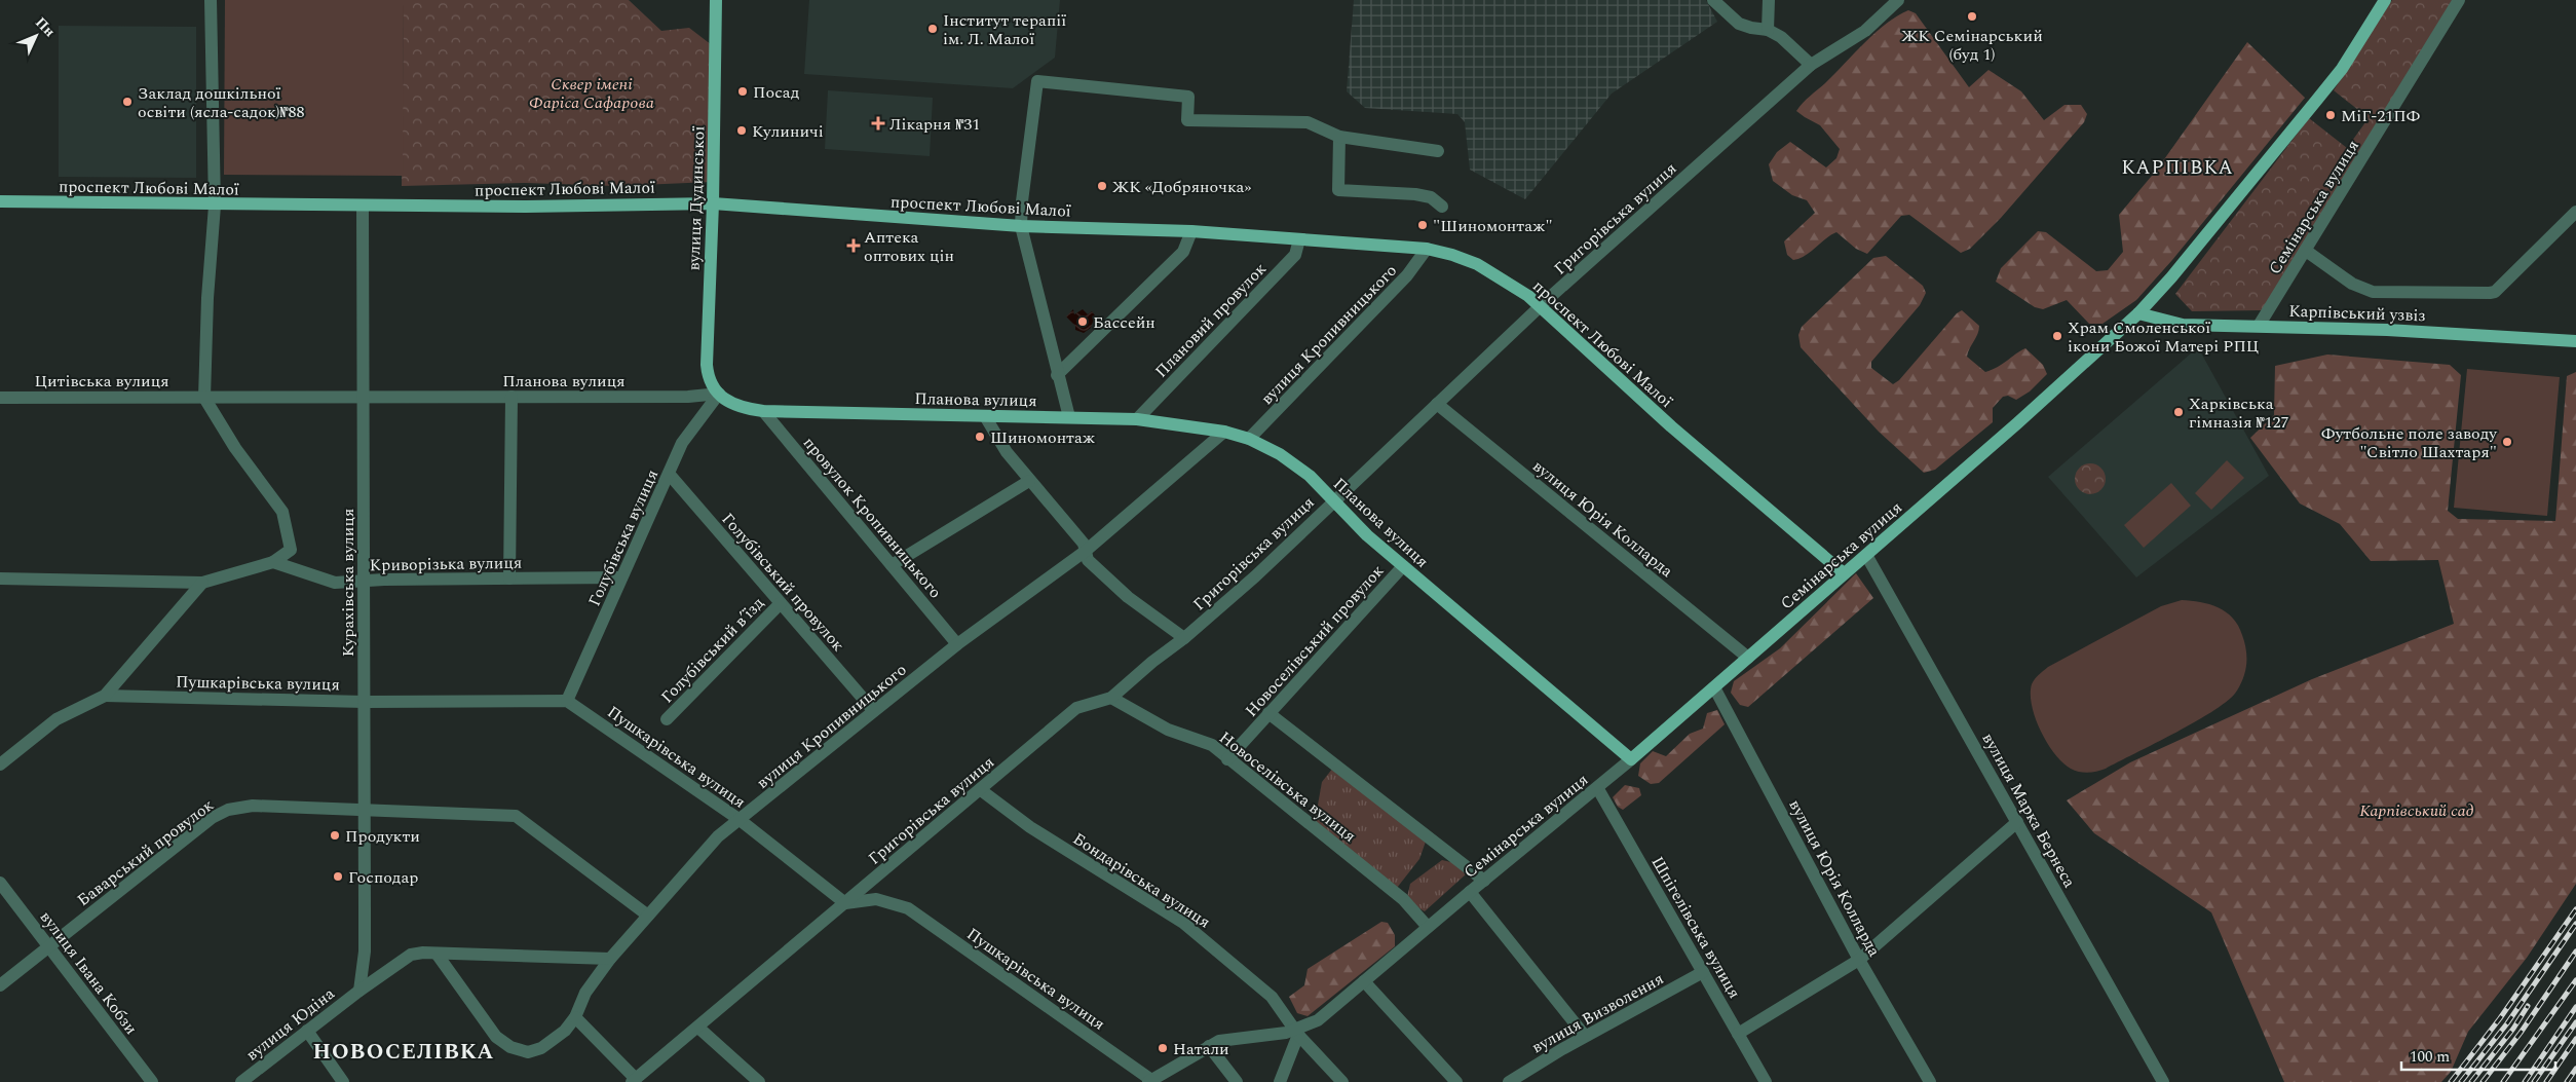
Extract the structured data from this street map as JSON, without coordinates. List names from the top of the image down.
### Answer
{
  "streets": {
    "main road": [
      "проспект Любові Малої",
      "вулиця Дудинської",
      "Семінарська вулиця",
      "Карпівський узвіз",
      "Планова вулиця"
    ],
    "street": [
      "Григорівська вулиця",
      "Плановий провулок",
      "вулиця Кропивницького",
      "Цитівська вулиця",
      "провулок Кропивницького",
      "вулиця Юрія Колларда",
      "Голубівська вулиця",
      "Криворізька вулиця",
      "Голубівський провулок",
      "Курахівська вулиця",
      "Новоселівський провулок",
      "Голубівський в’їзд",
      "Пушкарівська вулиця",
      "Новоселівська вулиця",
      "вулиця Марка Бернеса",
      "Баварський провулок",
      "Бондарівська вулиця",
      "Шпігелівська вулиця",
      "вулиця Івана Кобзи",
      "вулиця Визволення",
      "вулиця Юдіна"
    ]
  },
  "crossings": [
    ["проспект Любові Малої", "вулиця Дудинської"],
    ["проспект Любові Малої", "Семінарська вулиця"],
    ["проспект Любові Малої", "Григорівська вулиця"],
    ["проспект Любові Малої", "Плановий провулок"],
    ["проспект Любові Малої", "вулиця Кропивницького"],
    ["проспект Любові Малої", "Курахівська вулиця"],
    ["вулиця Дудинської", "Планова вулиця"],
    ["вулиця Дудинської", "Голубівська вулиця"],
    ["Семінарська вулиця", "Карпівський узвіз"],
    ["Семінарська вулиця", "Планова вулиця"],
    ["Семінарська вулиця", "вулиця Юрія Колларда"],
    ["Семінарська вулиця", "Пушкарівська вулиця"],
    ["Семінарська вулиця", "Новоселівська вулиця"],
    ["Семінарська вулиця", "вулиця Марка Бернеса"],
    ["Семінарська вулиця", "Бондарівська вулиця"],
    ["Семінарська вулиця", "Шпігелівська вулиця"],
    ["Григорівська вулиця", "Планова вулиця"],
    ["Григорівська вулиця", "вулиця Юрія Колларда"],
    ["Григорівська вулиця", "Пушкарівська вулиця"],
    ["Григорівська вулиця", "Новоселівська вулиця"],
    ["Григорівська вулиця", "Бондарівська вулиця"],
    ["Плановий провулок", "Планова вулиця"],
    ["вулиця Кропивницького", "Планова вулиця"],
    ["вулиця Кропивницького", "провулок Кропивницького"],
    ["вулиця Кропивницького", "Голубівський провулок"],
    ["вулиця Кропивницького", "Пушкарівська вулиця"],
    ["вулиця Кропивницького", "Баварський провулок"],
    ["Цитівська вулиця", "Планова вулиця"],
    ["Планова вулиця", "провулок Кропивницького"],
    ["Планова вулиця", "Голубівська вулиця"],
    ["Планова вулиця", "Курахівська вулиця"],
    ["Планова вулиця", "Новоселівський провулок"],
    ["Голубівська вулиця", "Криворізька вулиця"],
    ["Голубівська вулиця", "Голубівський провулок"],
    ["Голубівська вулиця", "Пушкарівська вулиця"],
    ["Криворізька вулиця", "Курахівська вулиця"],
    ["Голубівський провулок", "Голубівський в’їзд"],
    ["Курахівська вулиця", "Пушкарівська вулиця"],
    ["Курахівська вулиця", "Баварський провулок"],
    ["Курахівська вулиця", "вулиця Юдіна"],
    ["Новоселівський провулок", "Новоселівська вулиця"],
    ["Баварський провулок", "вулиця Івана Кобзи"],
    ["Шпігелівська вулиця", "вулиця Визволення"]
  ],
  "districts": ["КАРПІВКА", "НОВОСЕЛІВКА"],
  "parks": ["Сквер імені Фаріса Сафарова", "Карпівський сад"],
  "places": {
    "other": [
      "ЖК Семінарський (буд 1)",
      "Інститут терапії ім. Л. Малої",
      "Посад",
      "Заклад дошкільної освіти (ясла-садок)№88",
      "МіГ-21ПФ",
      "Кулиничі",
      "ЖК «Добряночка»",
      "\"Шиномонтаж\"",
      "Бассейн",
      "Храм Смоленської ікони Божої Матері РПЦ",
      "Харківська гімназія №127",
      "Шиномонтаж",
      "Футбольне поле заводу \"Світло Шахтаря\"",
      "Продукти",
      "Господар",
      "Натали"
    ],
    "health": ["Лікарня №31", "Аптека оптових цін"]
  },
  "scale_bar": "100 m",
  "north": "top right"
}
